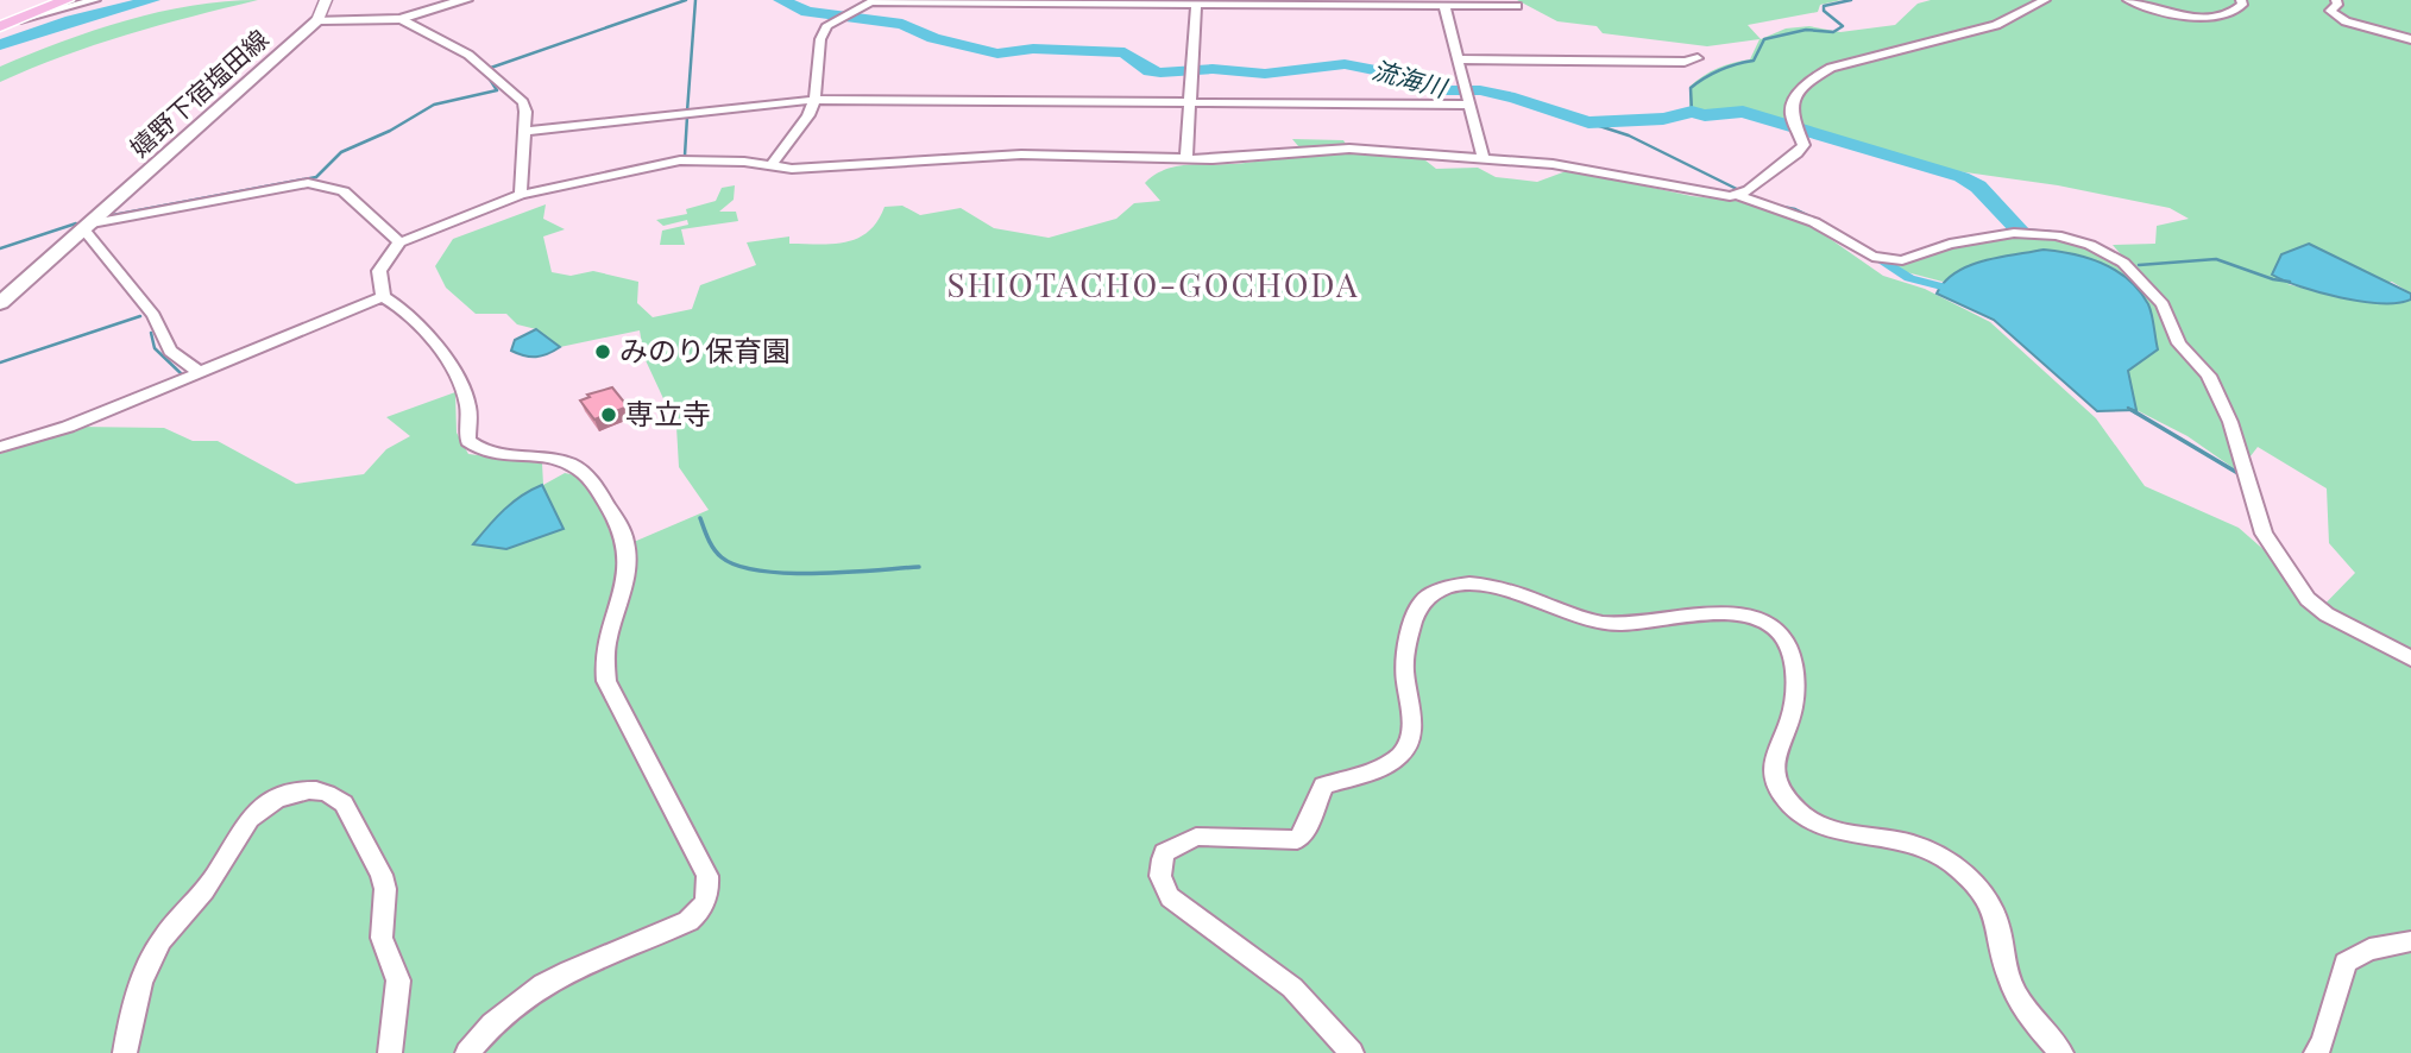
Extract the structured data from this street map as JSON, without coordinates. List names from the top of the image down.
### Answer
{
  "streets": {
    "main road": ["嬉野下宿塩田線"]
  },
  "districts": ["SHIOTACHO-GOCHODA"],
  "water": ["流海川"],
  "places": ["みのり保育園", "専立寺"]
}
